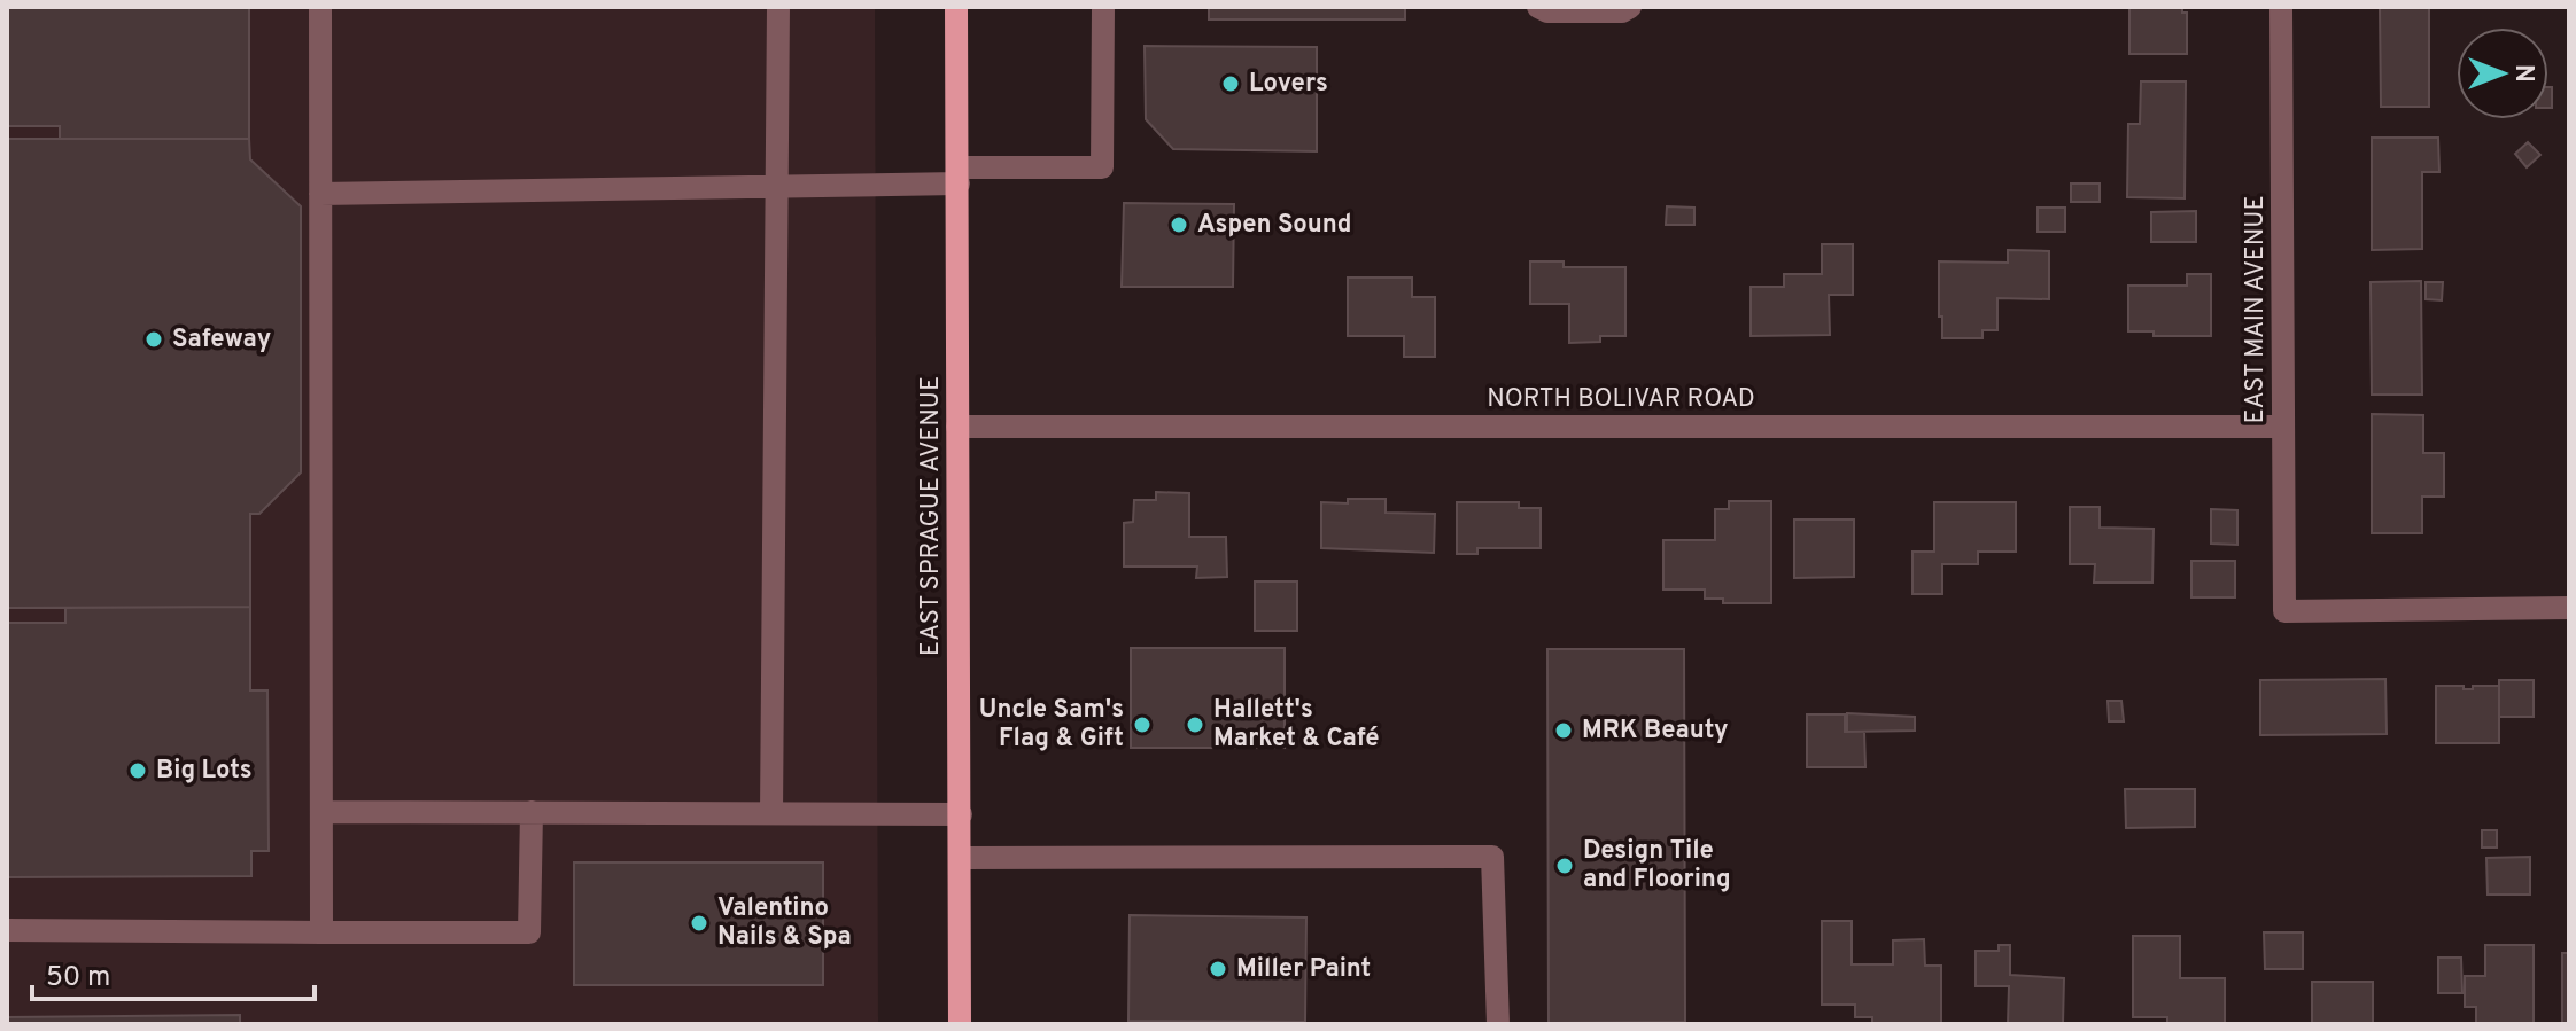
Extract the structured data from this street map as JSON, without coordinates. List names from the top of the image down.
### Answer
{
  "streets": {
    "main road": ["EAST SPRAGUE AVENUE"],
    "street": ["EAST MAIN AVENUE", "NORTH BOLIVAR ROAD"]
  },
  "crossings": [
    ["EAST MAIN AVENUE", "NORTH BOLIVAR ROAD"],
    ["NORTH BOLIVAR ROAD", "EAST SPRAGUE AVENUE"]
  ],
  "places": [
    "Lovers",
    "Aspen Sound",
    "Safeway",
    "Uncle Sam's Flag & Gift",
    "Hallett's Market & Café",
    "MRK Beauty",
    "Big Lots",
    "Design Tile and Flooring",
    "Valentino Nails & Spa",
    "Miller Paint"
  ],
  "scale_bar": "50 m",
  "north": "right"
}
